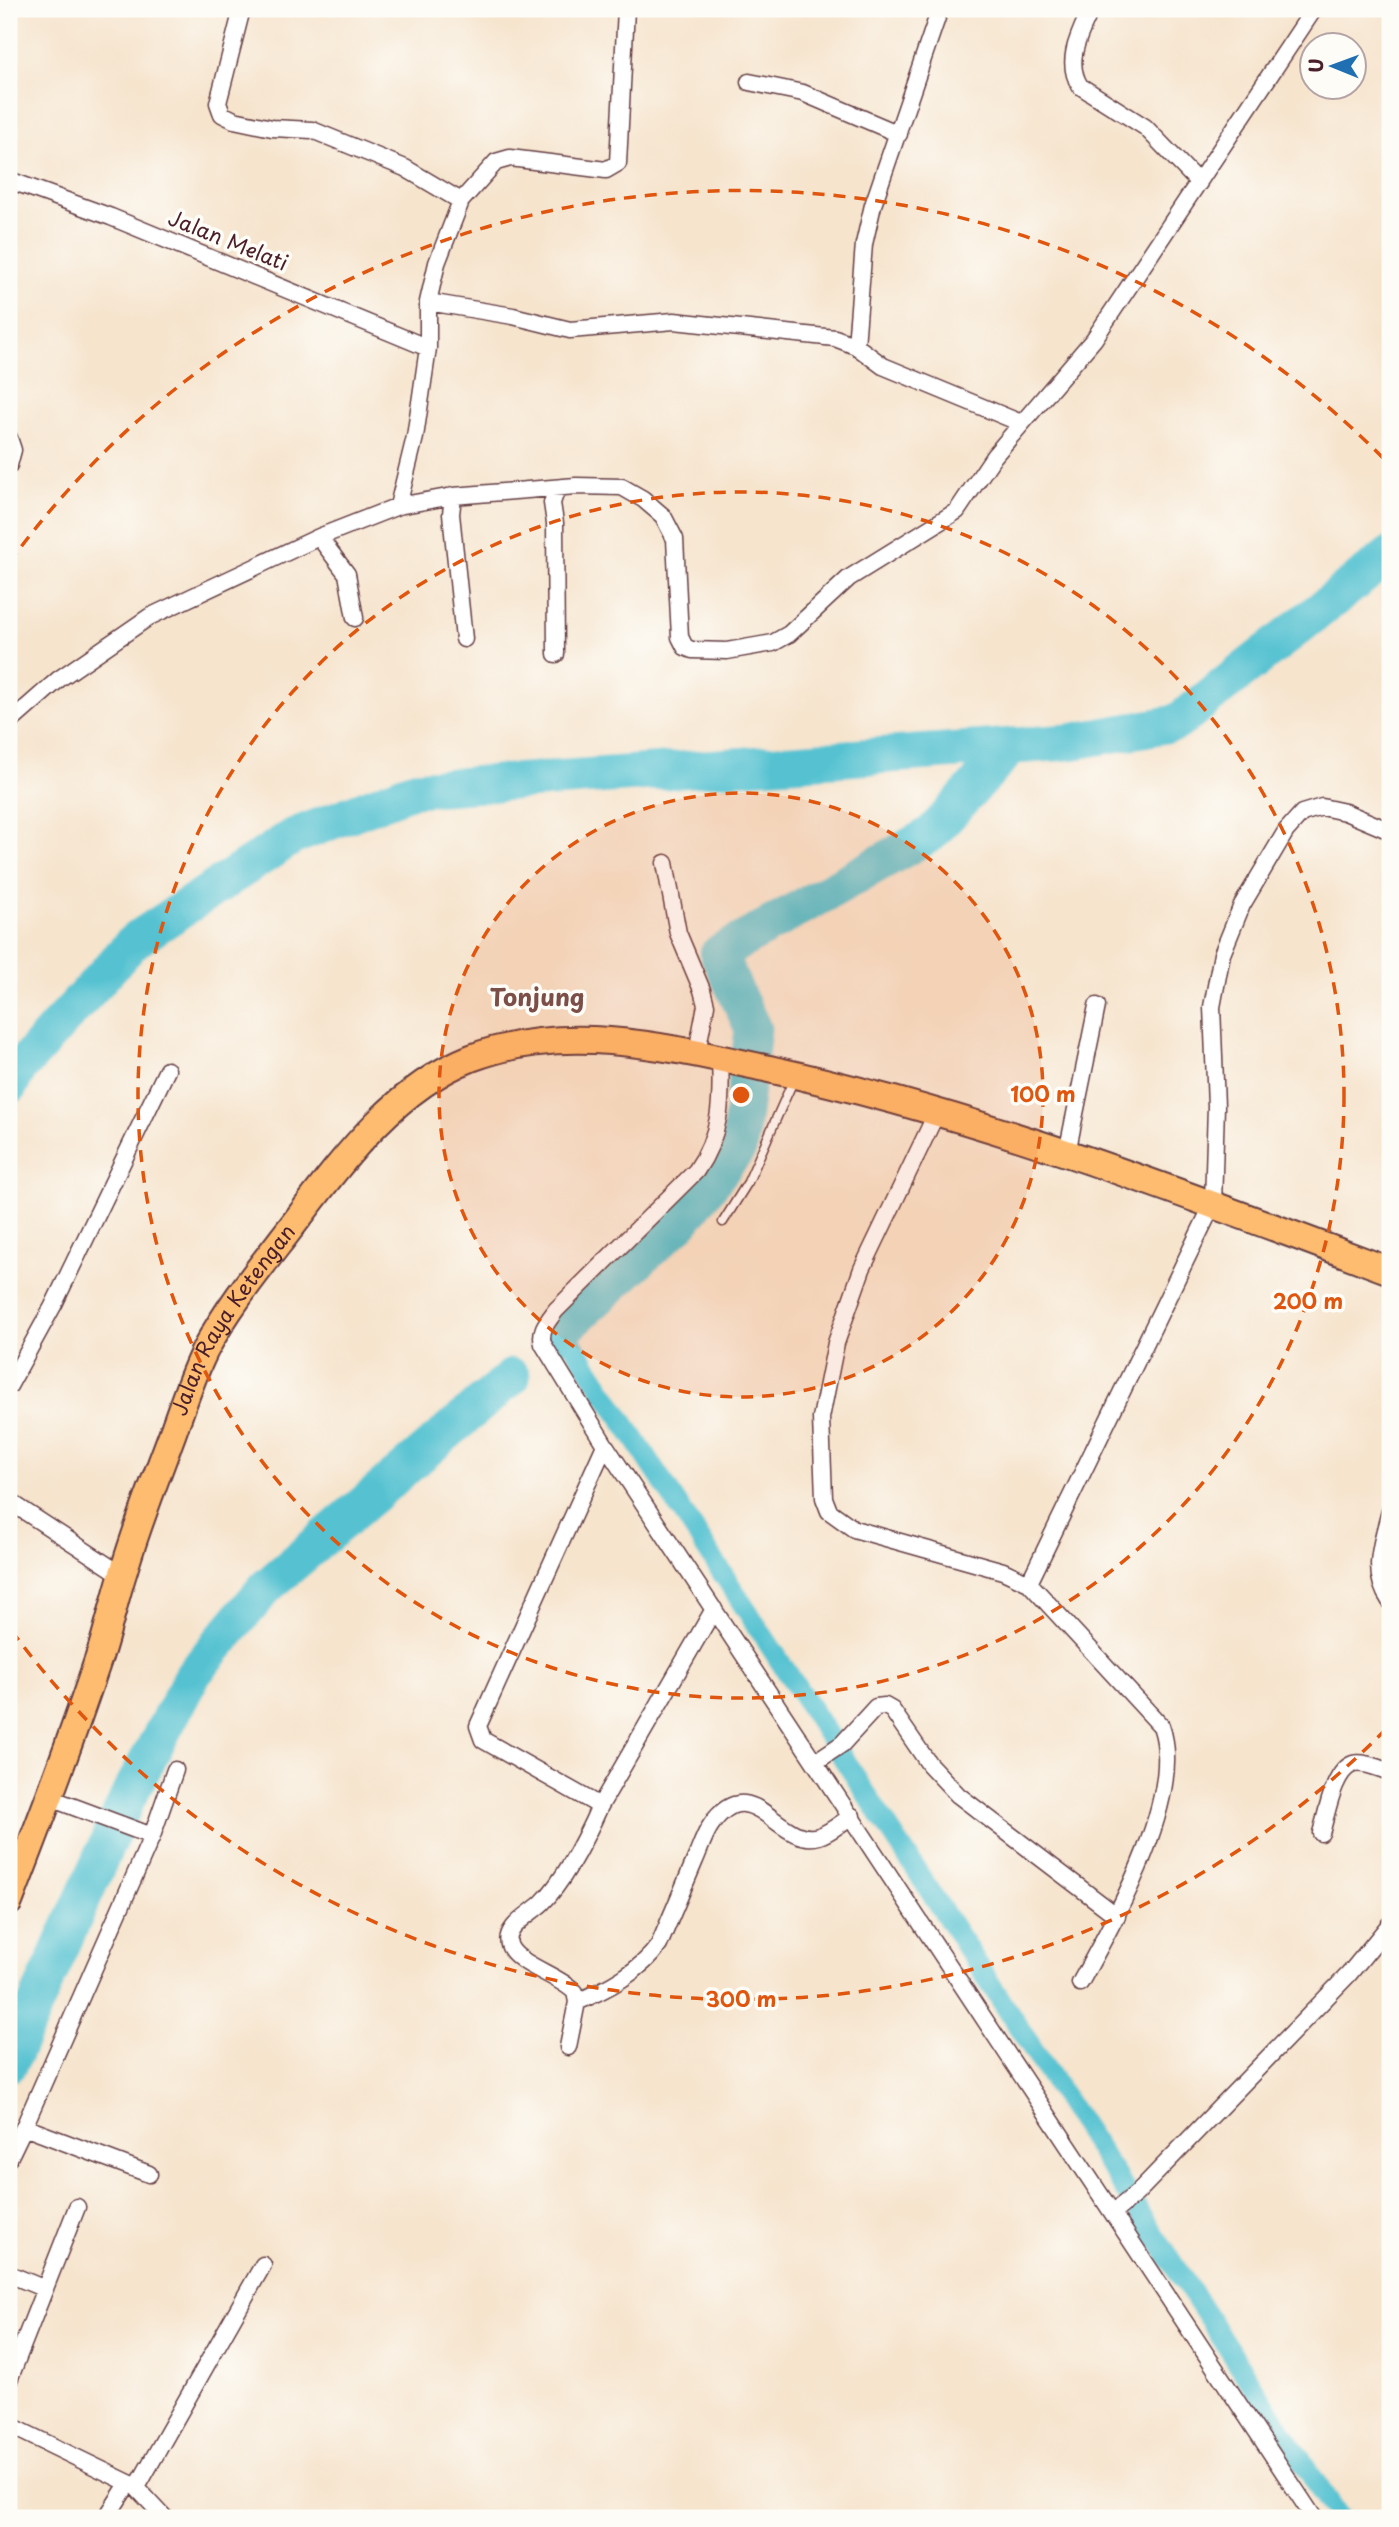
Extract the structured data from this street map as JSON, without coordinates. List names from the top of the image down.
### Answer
{
  "streets": {
    "highway": ["Jalan Raya Ketengan"],
    "street": ["Jalan Melati"]
  },
  "districts": ["Tonjung"],
  "north": "left",
  "rings": ["100 m", "200 m", "300 m"]
}
